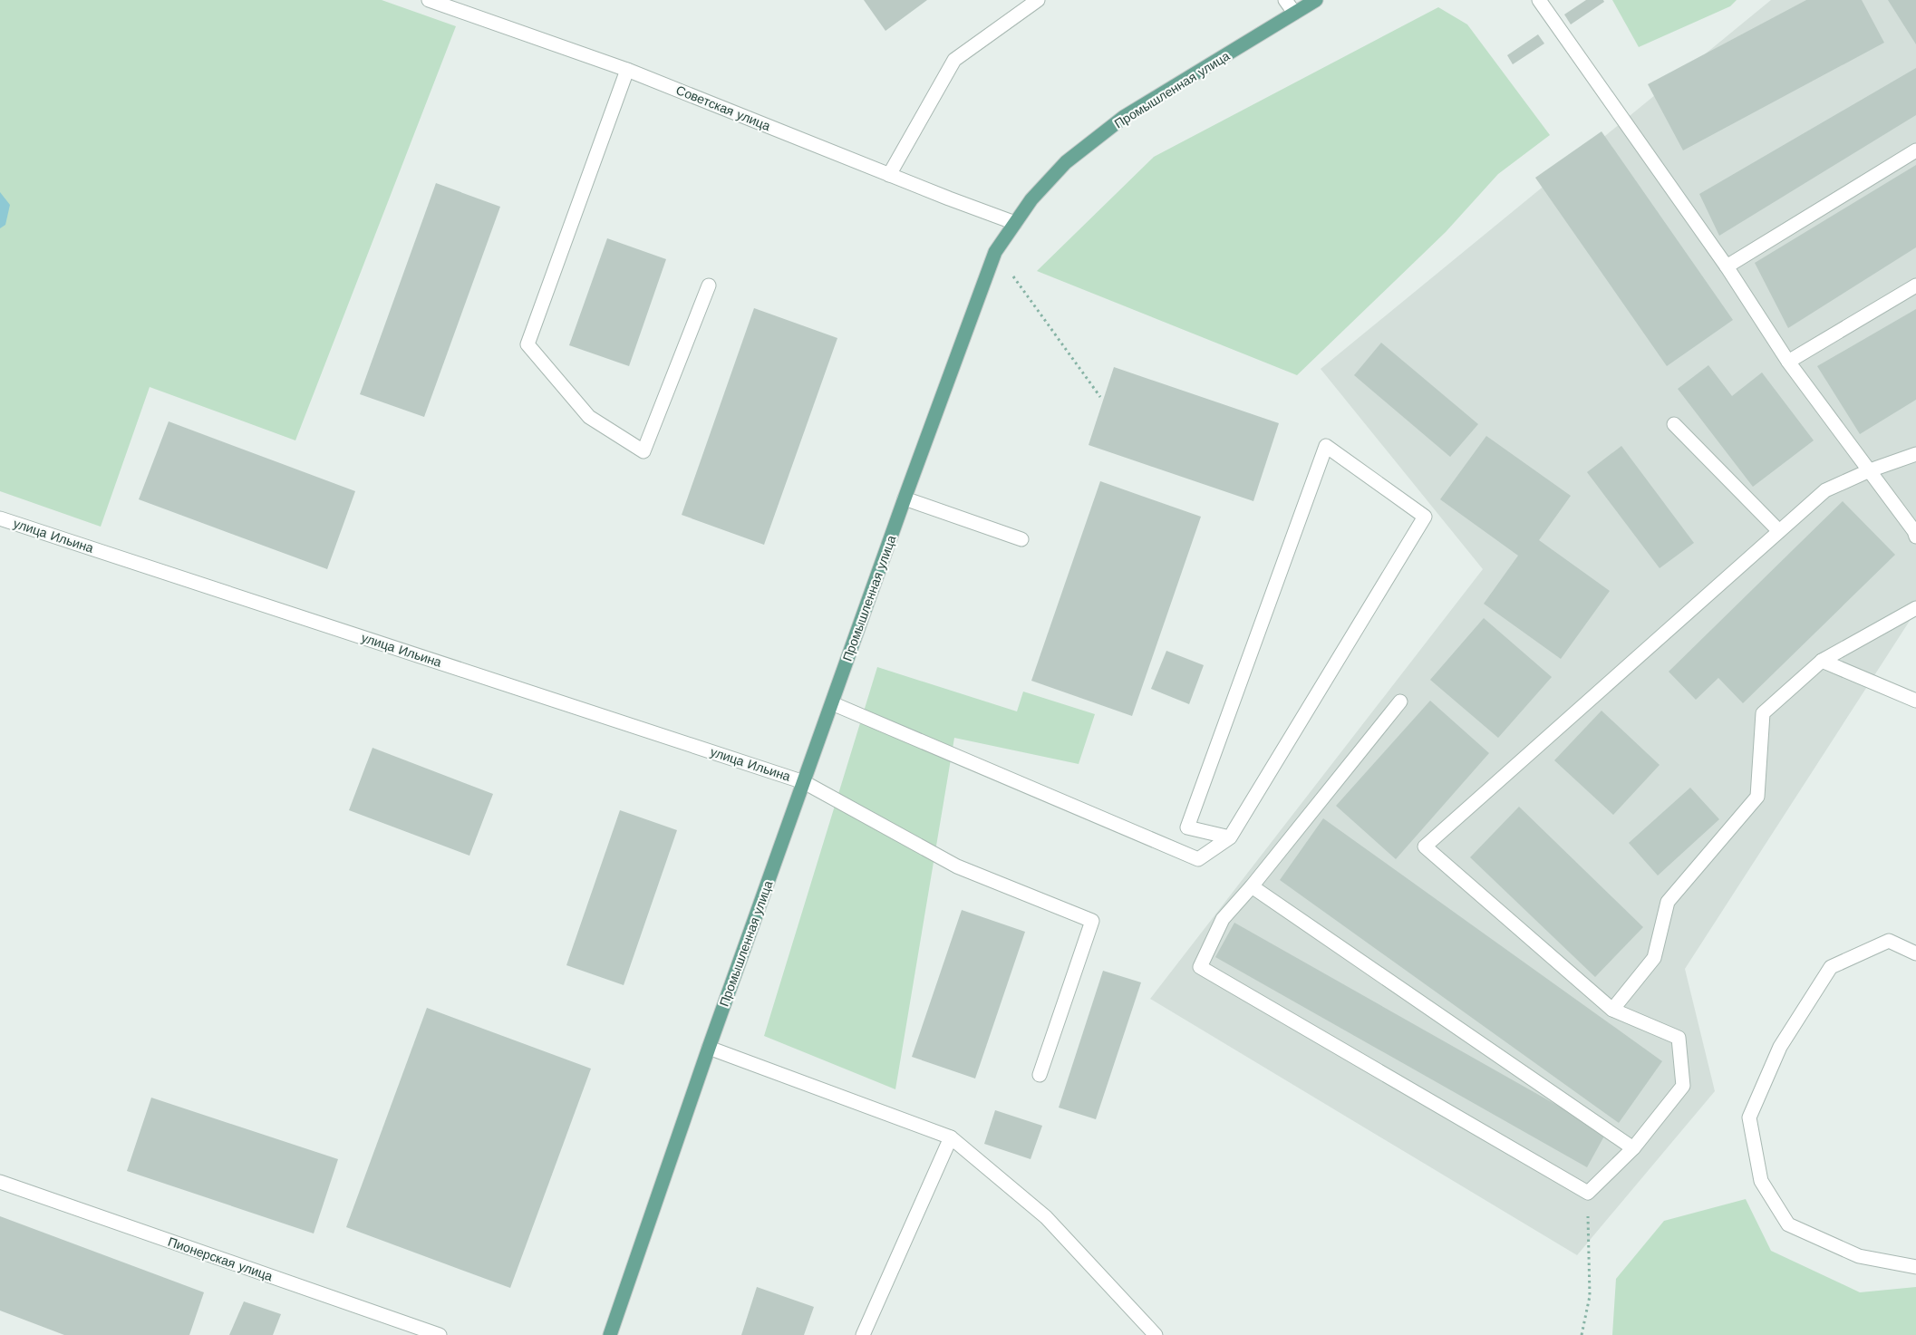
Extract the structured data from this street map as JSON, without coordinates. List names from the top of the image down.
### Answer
{
  "streets": {
    "main road": ["Промышленная улица"],
    "street": ["Советская улица", "улица Ильина", "Пионерская улица"]
  },
  "crossings": [
    ["Промышленная улица", "Советская улица"],
    ["Промышленная улица", "улица Ильина"]
  ]
}
